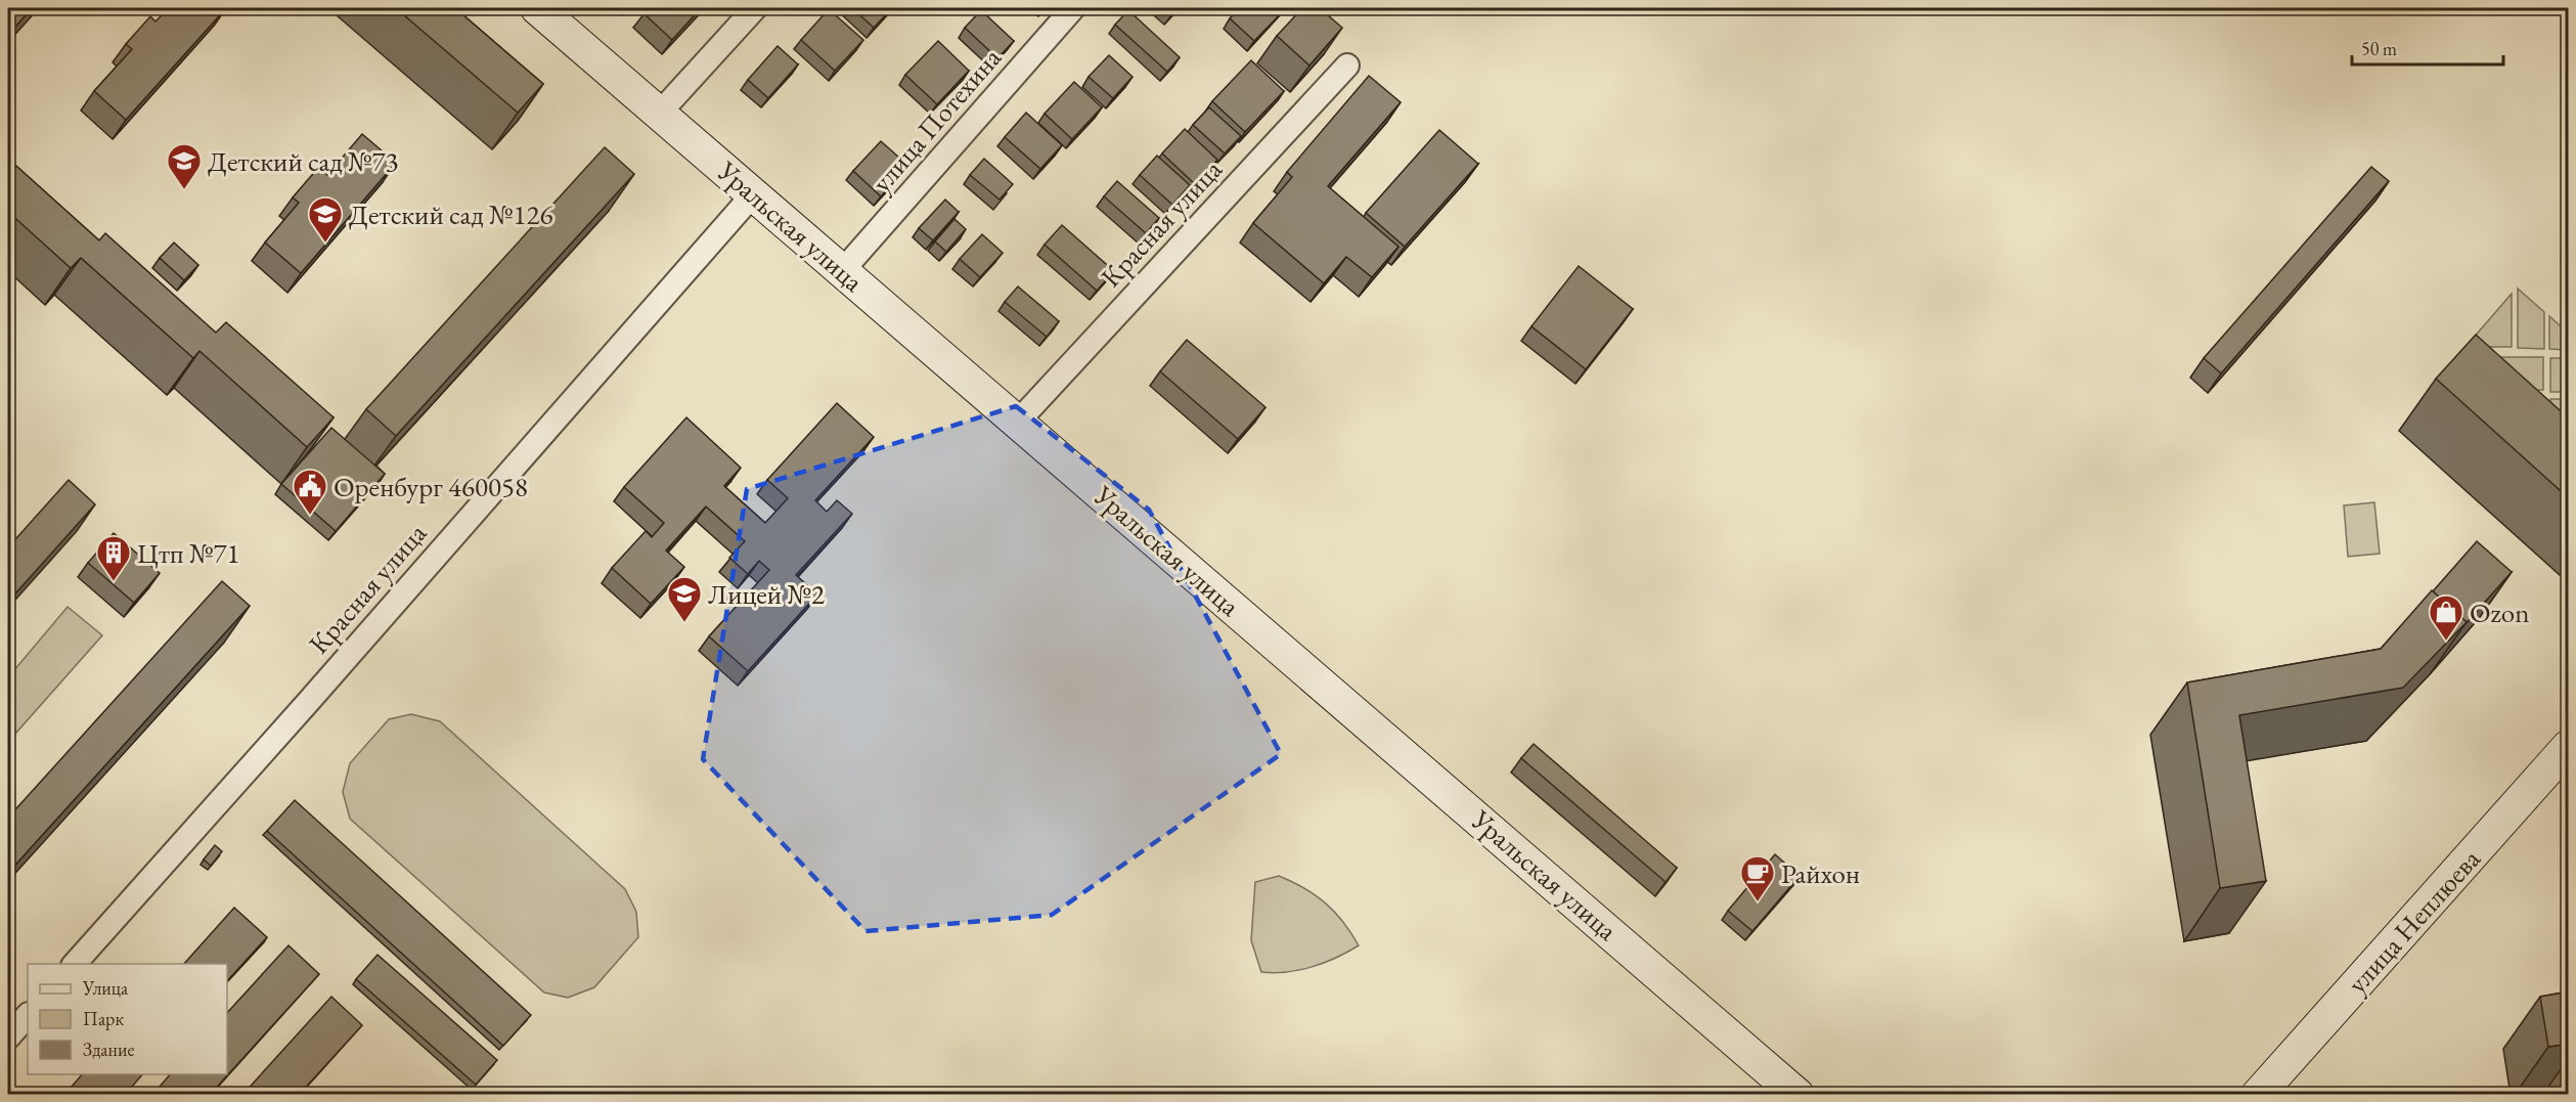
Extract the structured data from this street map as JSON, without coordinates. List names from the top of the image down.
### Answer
{
  "streets": {
    "street": [
      "улица Потехина",
      "Красная улица",
      "Уральская улица",
      "улица Неплюева"
    ]
  },
  "crossings": [
    ["улица Потехина", "Уральская улица"],
    ["Красная улица", "Уральская улица"]
  ],
  "places": {
    "school or university": ["Детский сад №73", "Детский сад №126", "Лицей №2"],
    "public building": ["Оренбург 460058"],
    "building": ["Цтп №71"],
    "shop": ["Ozon"],
    "cafe": ["Райхон"]
  },
  "legend": ["Улица", "Парк", "Здание"],
  "scale_bar": "50 m"
}
